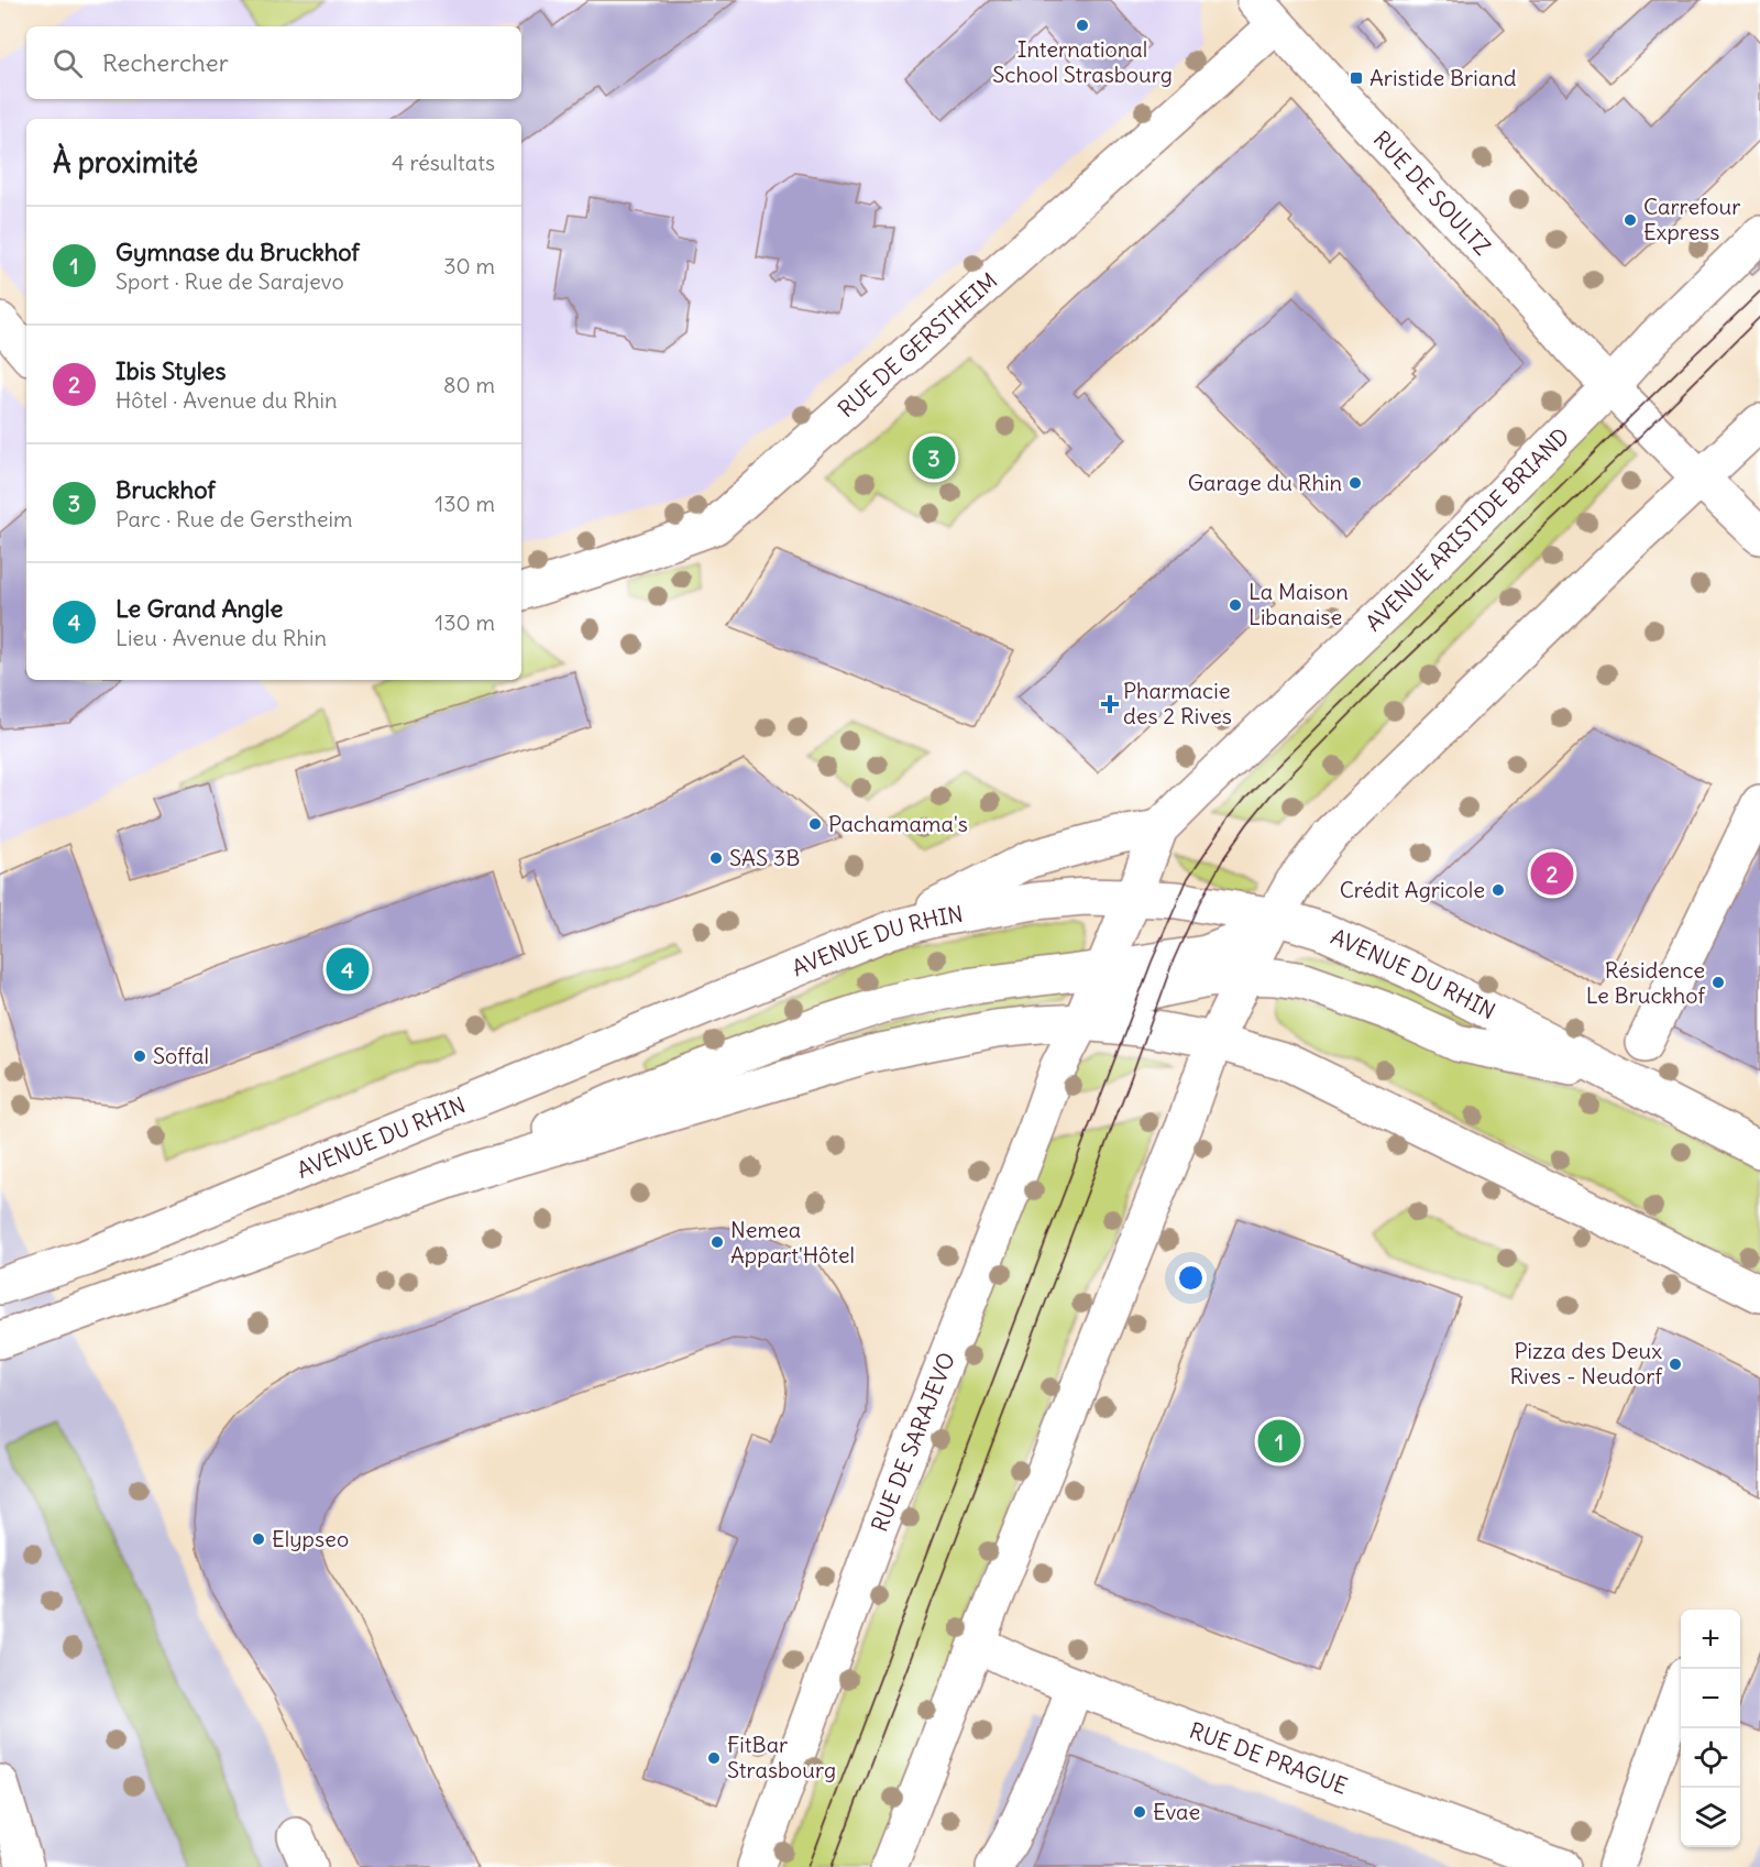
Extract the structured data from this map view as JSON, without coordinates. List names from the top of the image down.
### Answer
{
  "streets": {
    "main road": [
      "RUE DE SOULTZ",
      "RUE DE GERSTHEIM",
      "AVENUE ARISTIDE BRIAND",
      "AVENUE DU RHIN",
      "RUE DE SARAJEVO",
      "RUE DE PRAGUE"
    ]
  },
  "crossings": [
    ["RUE DE SOULTZ", "RUE DE GERSTHEIM"],
    ["RUE DE SOULTZ", "AVENUE ARISTIDE BRIAND"],
    ["AVENUE ARISTIDE BRIAND", "AVENUE DU RHIN"],
    ["AVENUE ARISTIDE BRIAND", "RUE DE SARAJEVO"]
  ],
  "places": {
    "other": [
      "International School Strasbourg",
      "Carrefour Express",
      "Garage du Rhin",
      "La Maison Libanaise",
      "Pachamama's",
      "SAS 3B",
      "Crédit Agricole",
      "Résidence Le Bruckhof",
      "Soffal",
      "Nemea Appart'Hôtel",
      "Pizza des Deux Rives - Neudorf",
      "Elypseo",
      "FitBar Strasbourg",
      "Evae"
    ],
    "transit": ["Aristide Briand"],
    "health": ["Pharmacie des 2 Rives"]
  },
  "page": {
    "search": "Rechercher",
    "heading": ["À proximité", "4 résultats"],
    "list": [
      {
        "mark": "1",
        "name": "Gymnase du Bruckhof",
        "note": "Sport · Rue de Sarajevo",
        "value": "30 m"
      },
      {
        "mark": "2",
        "name": "Ibis Styles",
        "note": "Hôtel · Avenue du Rhin",
        "value": "80 m"
      },
      {
        "mark": "3",
        "name": "Bruckhof",
        "note": "Parc · Rue de Gerstheim",
        "value": "130 m"
      },
      {
        "mark": "4",
        "name": "Le Grand Angle",
        "note": "Lieu · Avenue du Rhin",
        "value": "130 m"
      }
    ],
    "pins": [
      "3",
      "2",
      "4",
      "1"
    ],
    "map_buttons": ["+", "−"]
  }
}
